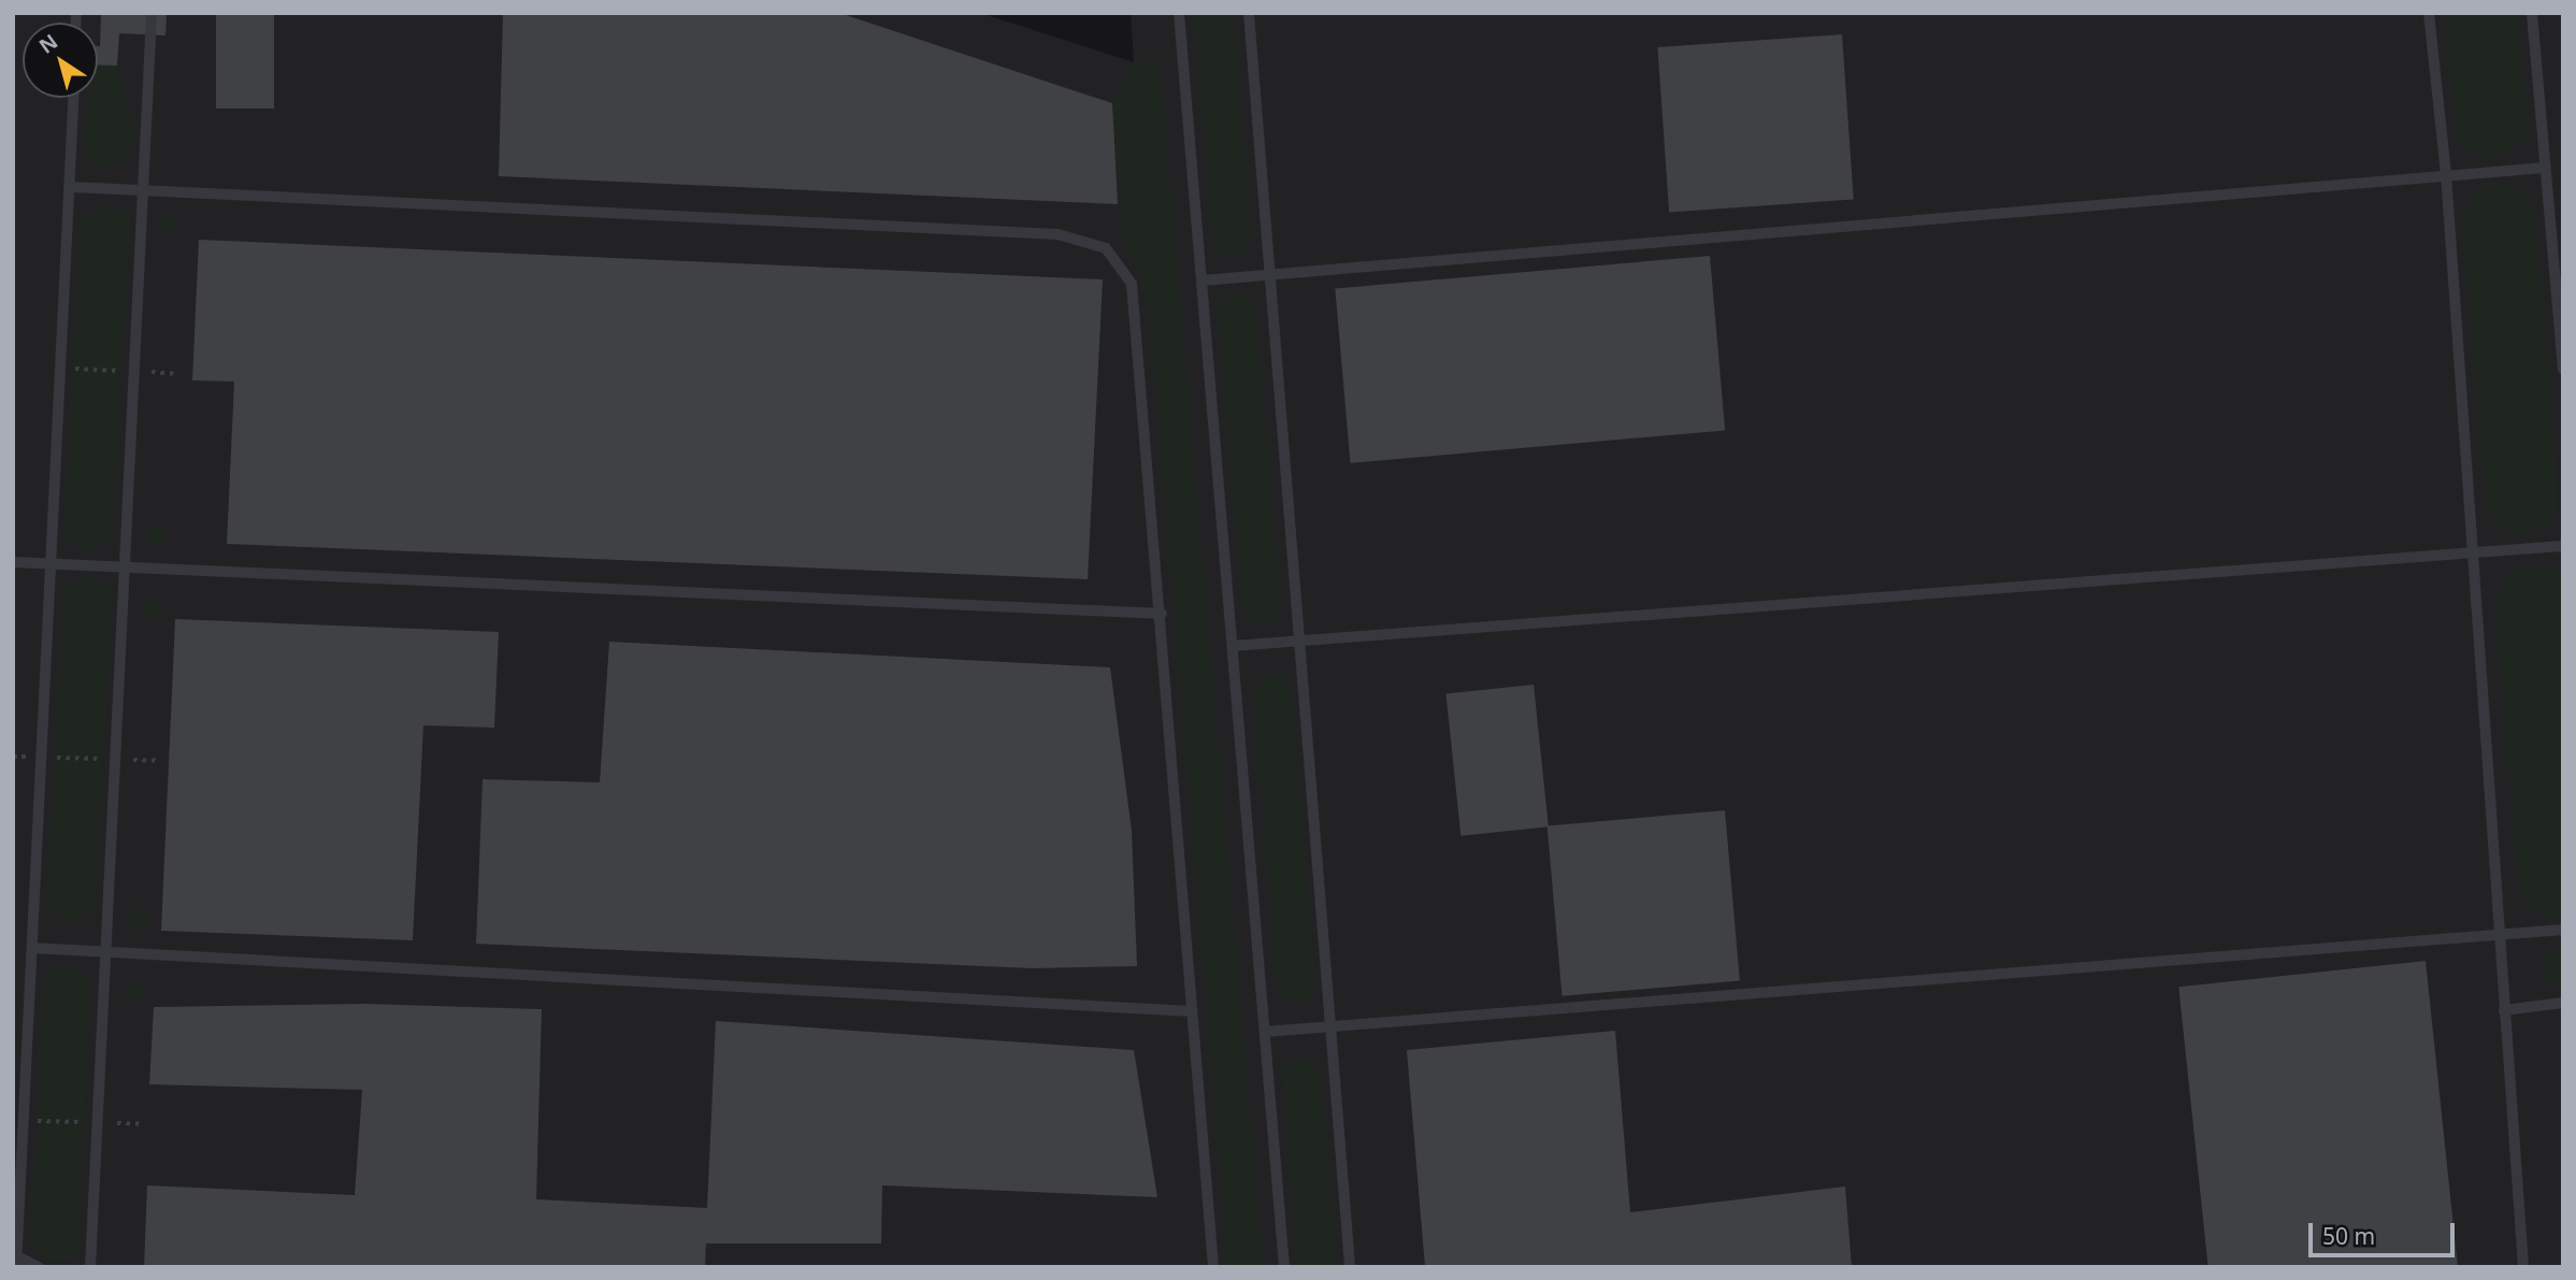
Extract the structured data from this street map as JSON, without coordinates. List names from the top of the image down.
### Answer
{
  "scale_bar": "50 m",
  "north": "top left"
}
